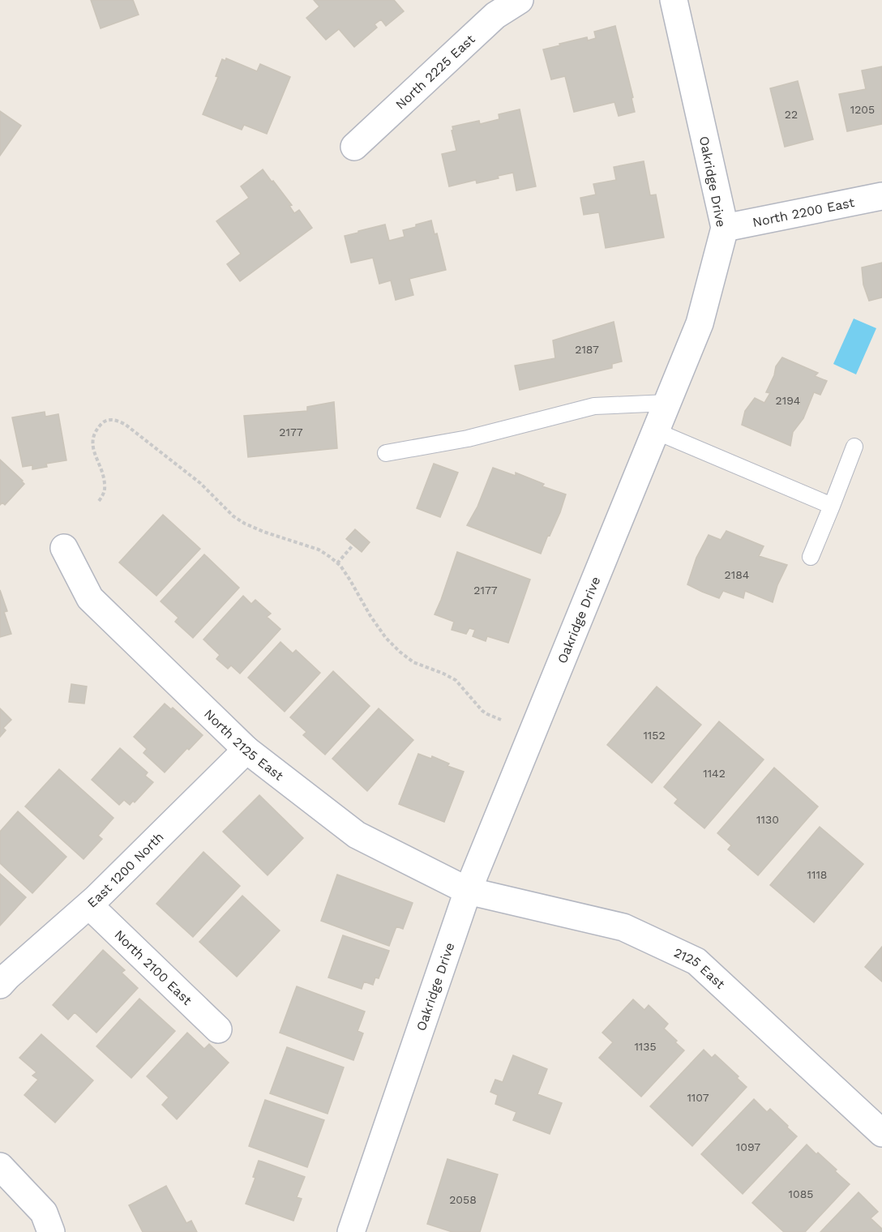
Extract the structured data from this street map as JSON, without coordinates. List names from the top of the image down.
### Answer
{
  "streets": {
    "street": [
      "North 2225 East",
      "Oakridge Drive",
      "North 2200 East",
      "North 2125 East",
      "East 1200 North",
      "North 2100 East",
      "2125 East"
    ]
  },
  "crossings": [
    ["Oakridge Drive", "North 2200 East"],
    ["Oakridge Drive", "North 2125 East"],
    ["Oakridge Drive", "2125 East"],
    ["North 2125 East", "East 1200 North"],
    ["North 2125 East", "2125 East"],
    ["East 1200 North", "North 2100 East"]
  ],
  "house_numbers": [
    "1205",
    "22",
    "2187",
    "2194",
    "2177",
    "2184",
    "2177",
    "1152",
    "1142",
    "1130",
    "1118",
    "1135",
    "1107",
    "1097",
    "1085",
    "2058"
  ]
}
